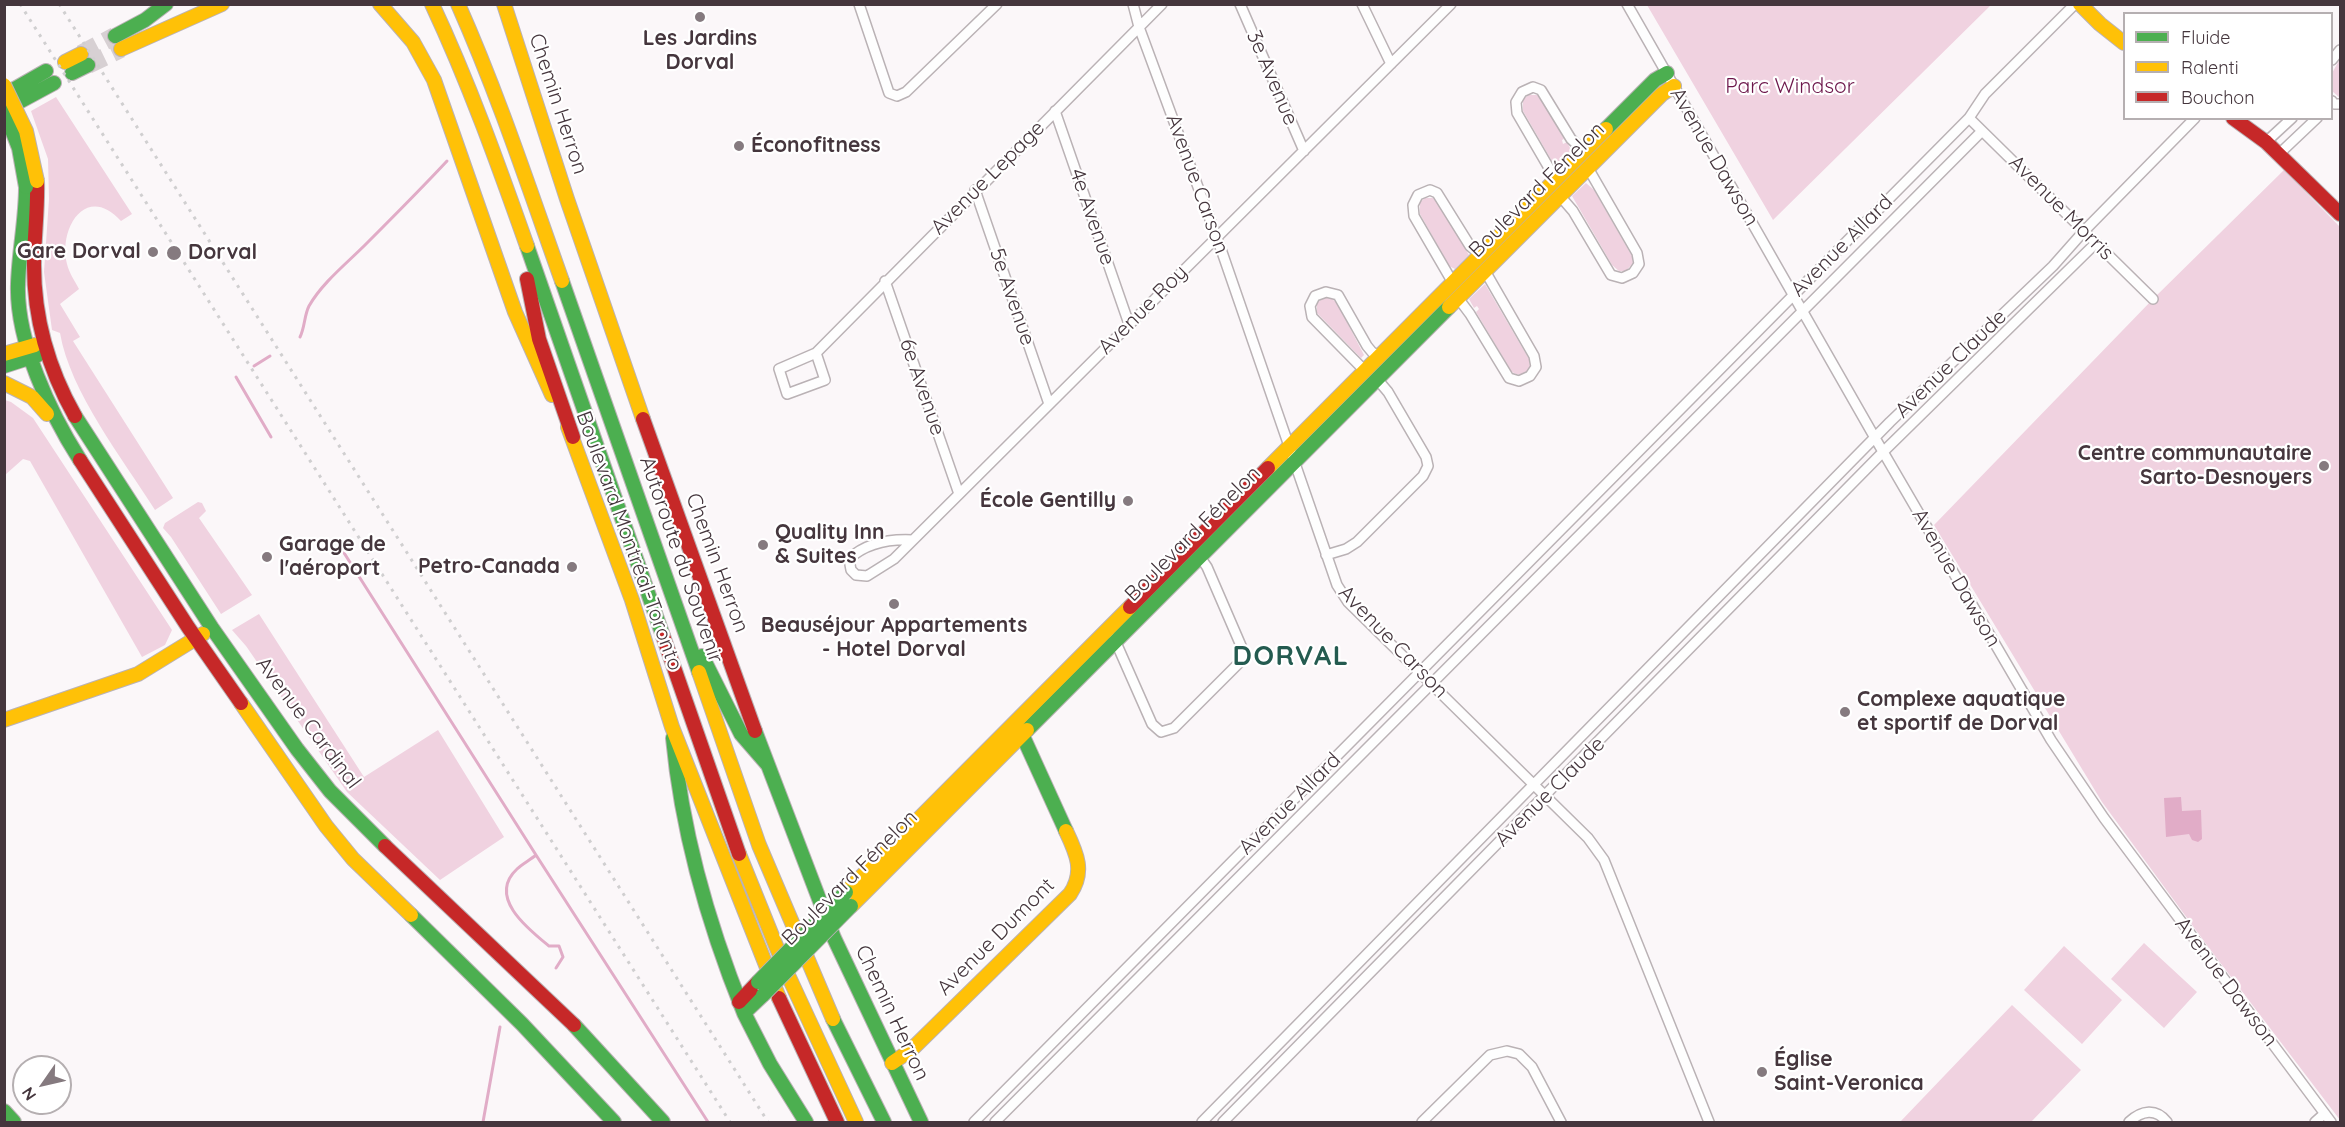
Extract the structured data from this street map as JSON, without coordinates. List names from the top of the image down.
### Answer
{
  "streets": {
    "main road": [
      "Chemin Herron",
      "Boulevard Fénelon",
      "Boulevard Montréal-Toronto",
      "Autoroute du Souvenir",
      "Avenue Cardinal",
      "Avenue Dumont"
    ],
    "street": [
      "3e Avenue",
      "Avenue Dawson",
      "Avenue Lepage",
      "Avenue Carson",
      "Avenue Morris",
      "4e Avenue",
      "Avenue Allard",
      "5e Avenue",
      "Avenue Roy",
      "Avenue Claude",
      "6e Avenue"
    ]
  },
  "crossings": [
    ["3e Avenue", "Avenue Roy"],
    ["Chemin Herron", "Avenue Dumont"],
    ["Avenue Dawson", "Boulevard Fénelon"],
    ["Avenue Dawson", "Avenue Allard"],
    ["Avenue Dawson", "Avenue Claude"],
    ["Avenue Lepage", "Avenue Carson"],
    ["Avenue Lepage", "4e Avenue"],
    ["Avenue Lepage", "5e Avenue"],
    ["Avenue Lepage", "6e Avenue"],
    ["Avenue Carson", "Boulevard Fénelon"],
    ["Avenue Carson", "Avenue Allard"],
    ["Avenue Carson", "Avenue Roy"],
    ["Avenue Carson", "Avenue Claude"],
    ["Boulevard Fénelon", "Boulevard Montréal-Toronto"],
    ["Boulevard Fénelon", "Avenue Dumont"],
    ["Avenue Morris", "Avenue Allard"],
    ["Avenue Morris", "Avenue Claude"],
    ["4e Avenue", "Avenue Roy"],
    ["5e Avenue", "Avenue Roy"],
    ["Avenue Roy", "6e Avenue"]
  ],
  "districts": ["DORVAL"],
  "parks": ["Parc Windsor"],
  "places": [
    "Les Jardins Dorval",
    "Éconofitness",
    "Gare Dorval",
    "Dorval",
    "Centre communautaire Sarto-Desnoyers",
    "École Gentilly",
    "Quality Inn & Suites",
    "Garage de l'aéroport",
    "Petro-Canada",
    "Beauséjour Appartements - Hotel Dorval",
    "Complexe aquatique et sportif de Dorval",
    "Église Saint-Veronica"
  ],
  "legend": ["Fluide", "Ralenti", "Bouchon"],
  "north": "bottom left"
}
